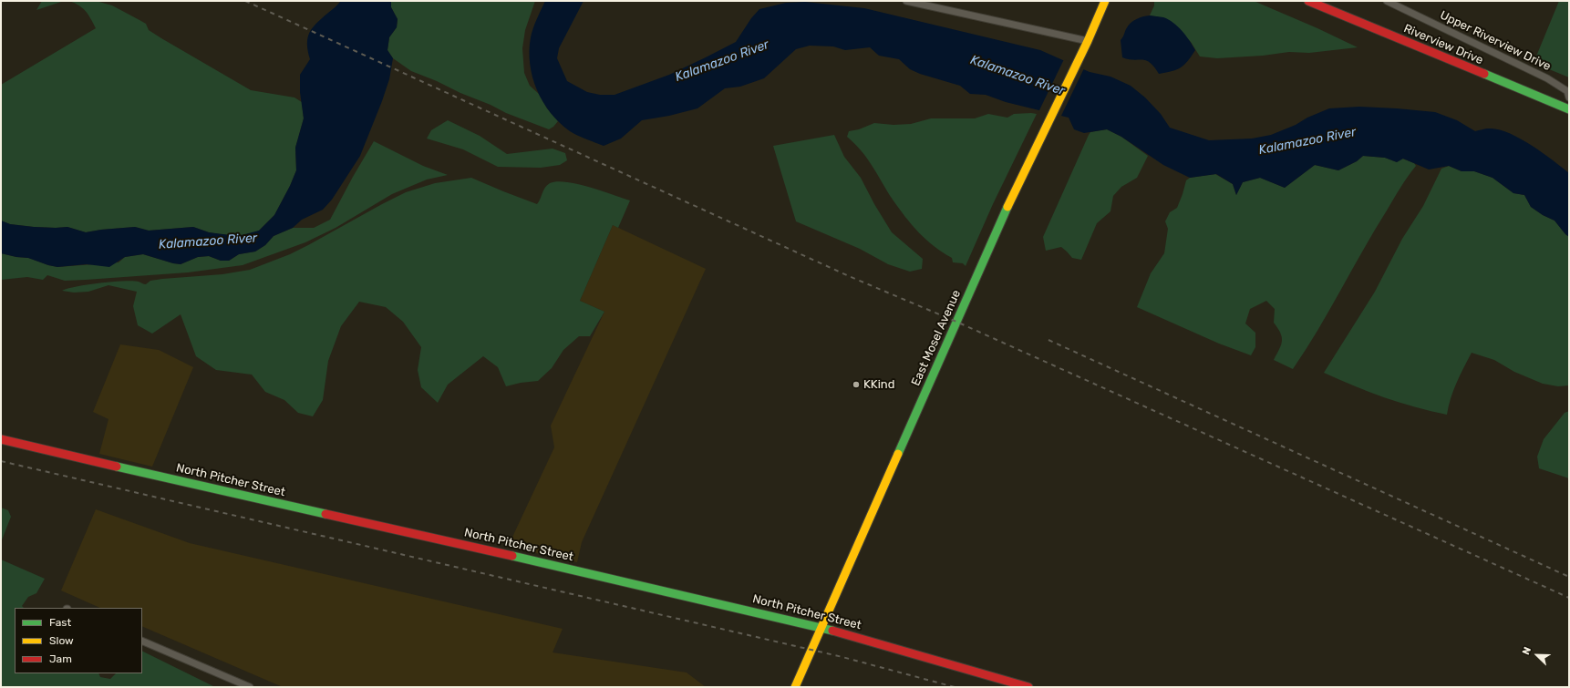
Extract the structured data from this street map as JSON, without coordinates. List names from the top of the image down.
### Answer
{
  "streets": {
    "street": [
      "Upper Riverview Drive",
      "Riverview Drive",
      "East Mosel Avenue",
      "North Pitcher Street"
    ]
  },
  "crossings": [
    ["East Mosel Avenue", "North Pitcher Street"]
  ],
  "water": ["Kalamazoo River"],
  "places": ["KKind"],
  "legend": ["Fast", "Slow", "Jam"],
  "north": "top left"
}
